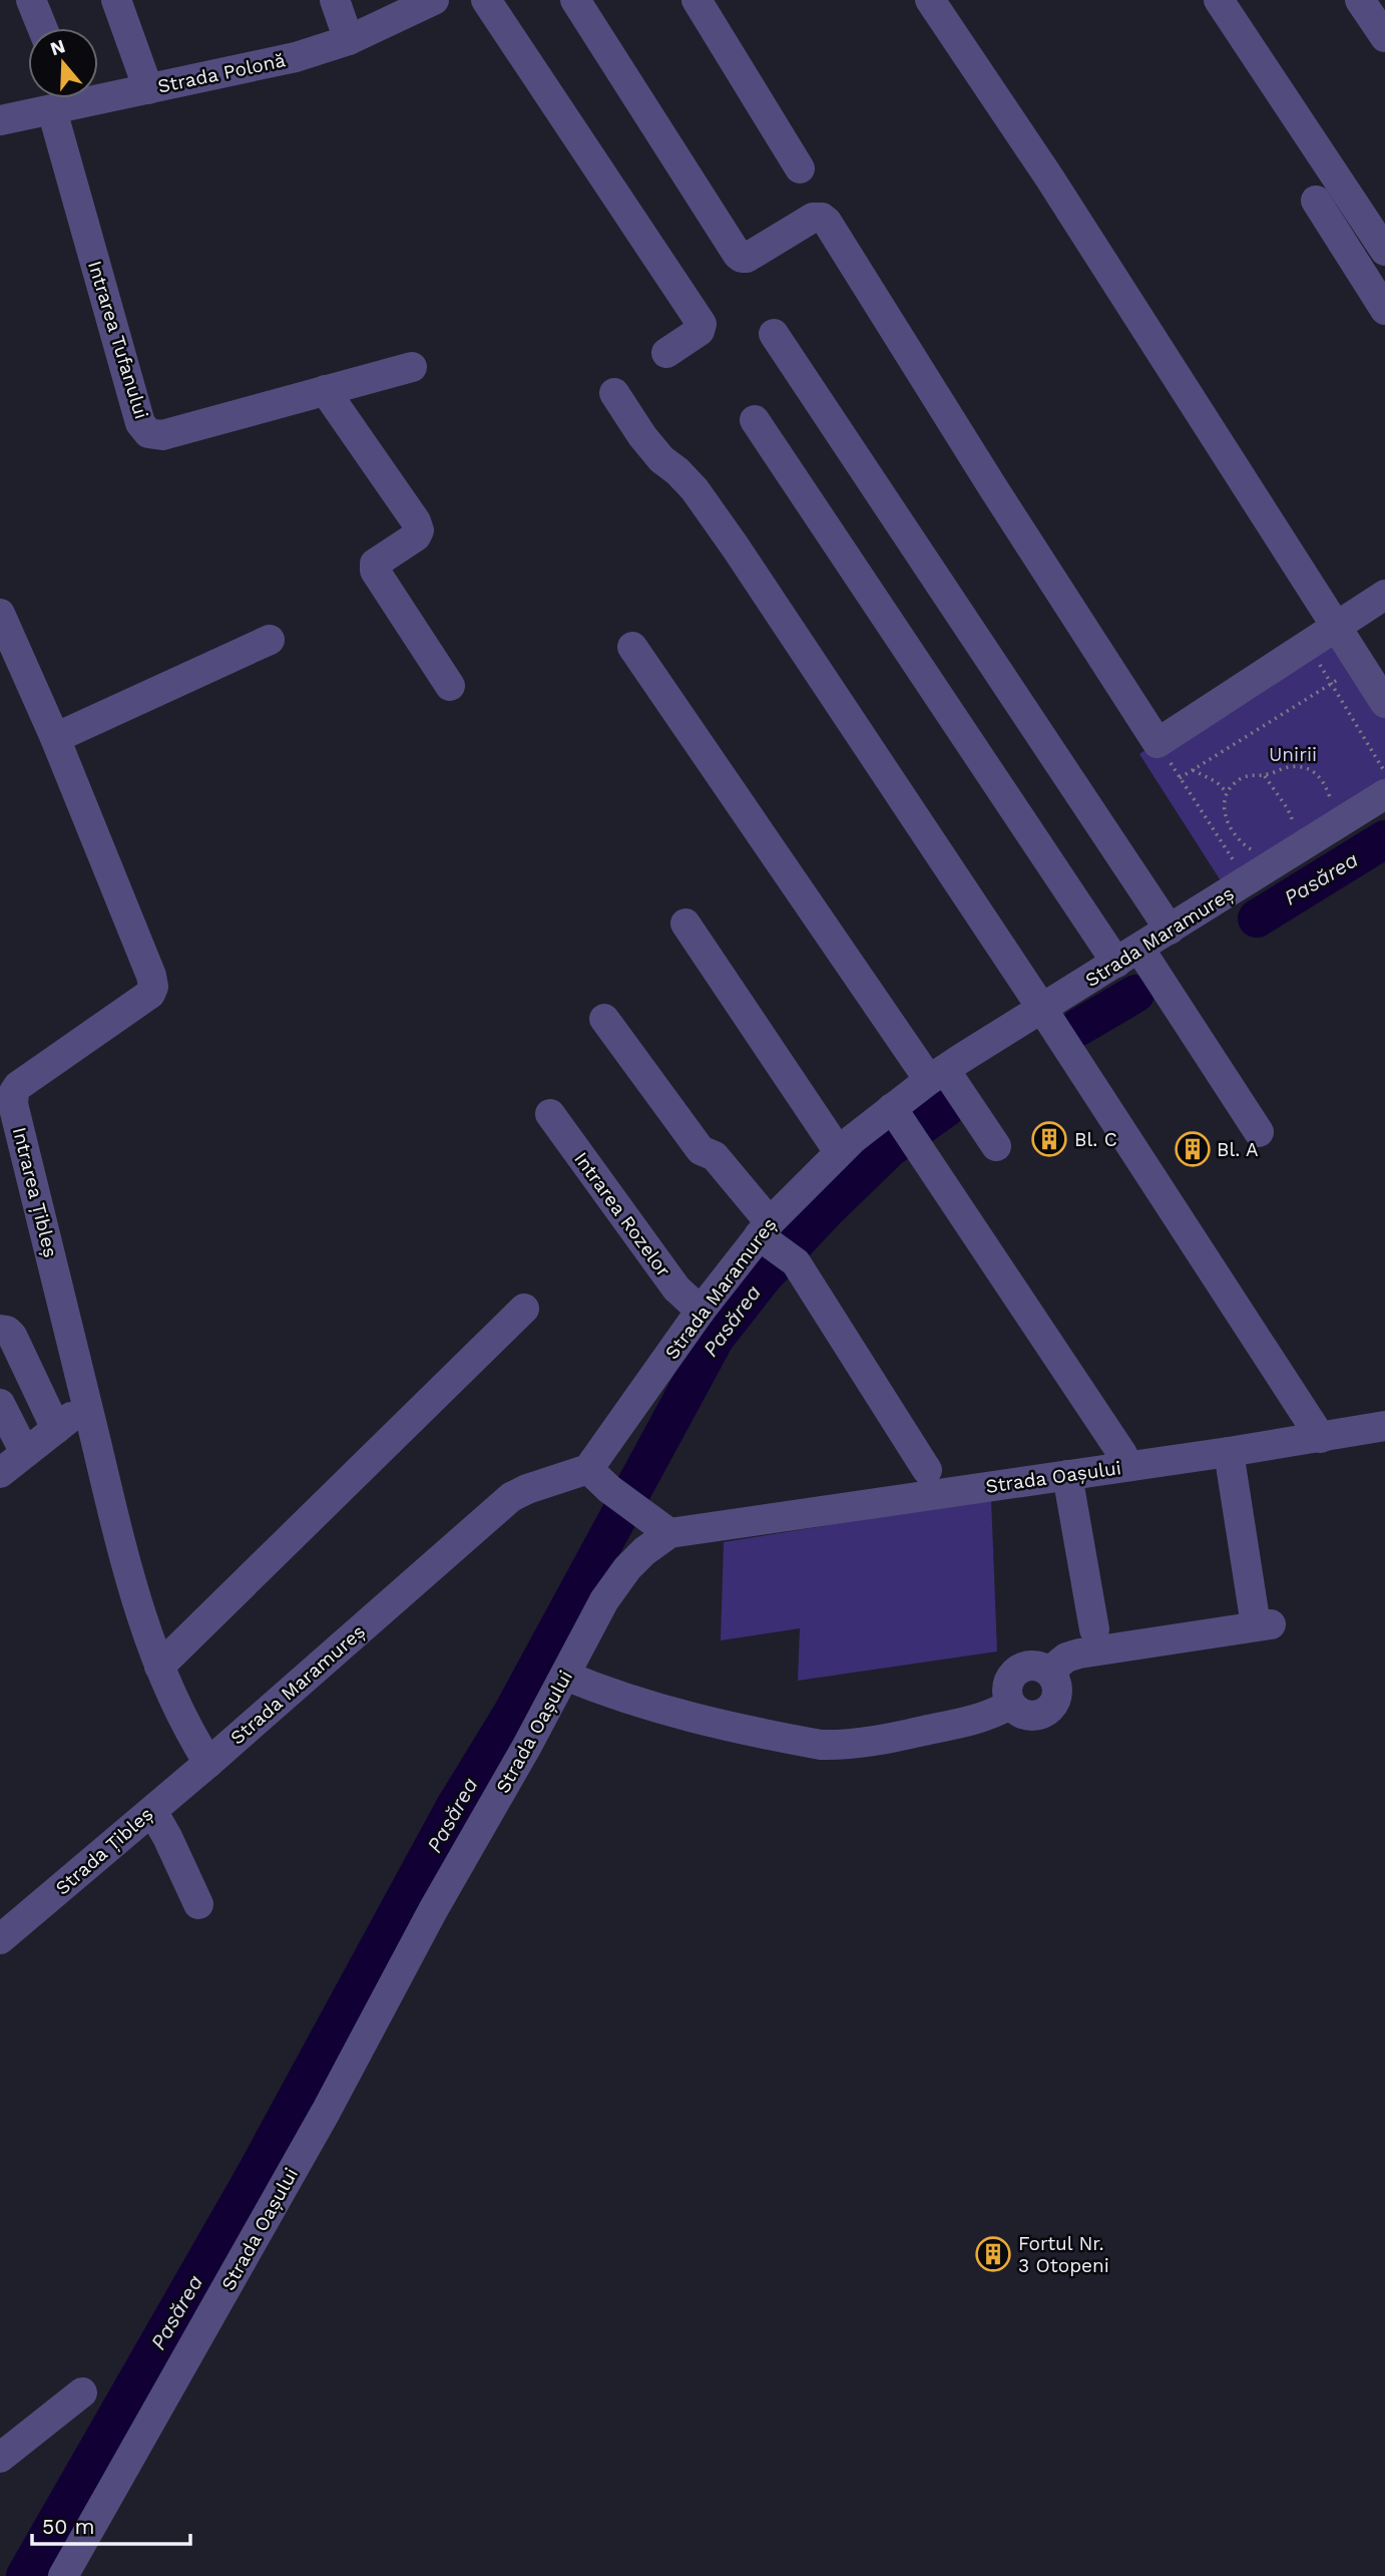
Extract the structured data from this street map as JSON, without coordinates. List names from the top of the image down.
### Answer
{
  "streets": {
    "street": [
      "Strada Polonă",
      "Intrarea Tufanului",
      "Strada Maramureș",
      "Intrarea Țibleș",
      "Intrarea Rozelor",
      "Strada Oașului",
      "Strada Țibleș"
    ]
  },
  "crossings": [
    ["Strada Polonă", "Intrarea Tufanului"],
    ["Strada Maramureș", "Intrarea Țibleș"],
    ["Strada Maramureș", "Intrarea Rozelor"],
    ["Strada Maramureș", "Strada Țibleș"],
    ["Intrarea Țibleș", "Strada Țibleș"]
  ],
  "water": ["Pasărea"],
  "parks": ["Unirii"],
  "places": {
    "building": ["Bl. C", "Bl. A", "Fortul Nr. 3 Otopeni"]
  },
  "scale_bar": "50 m",
  "north": "top"
}
